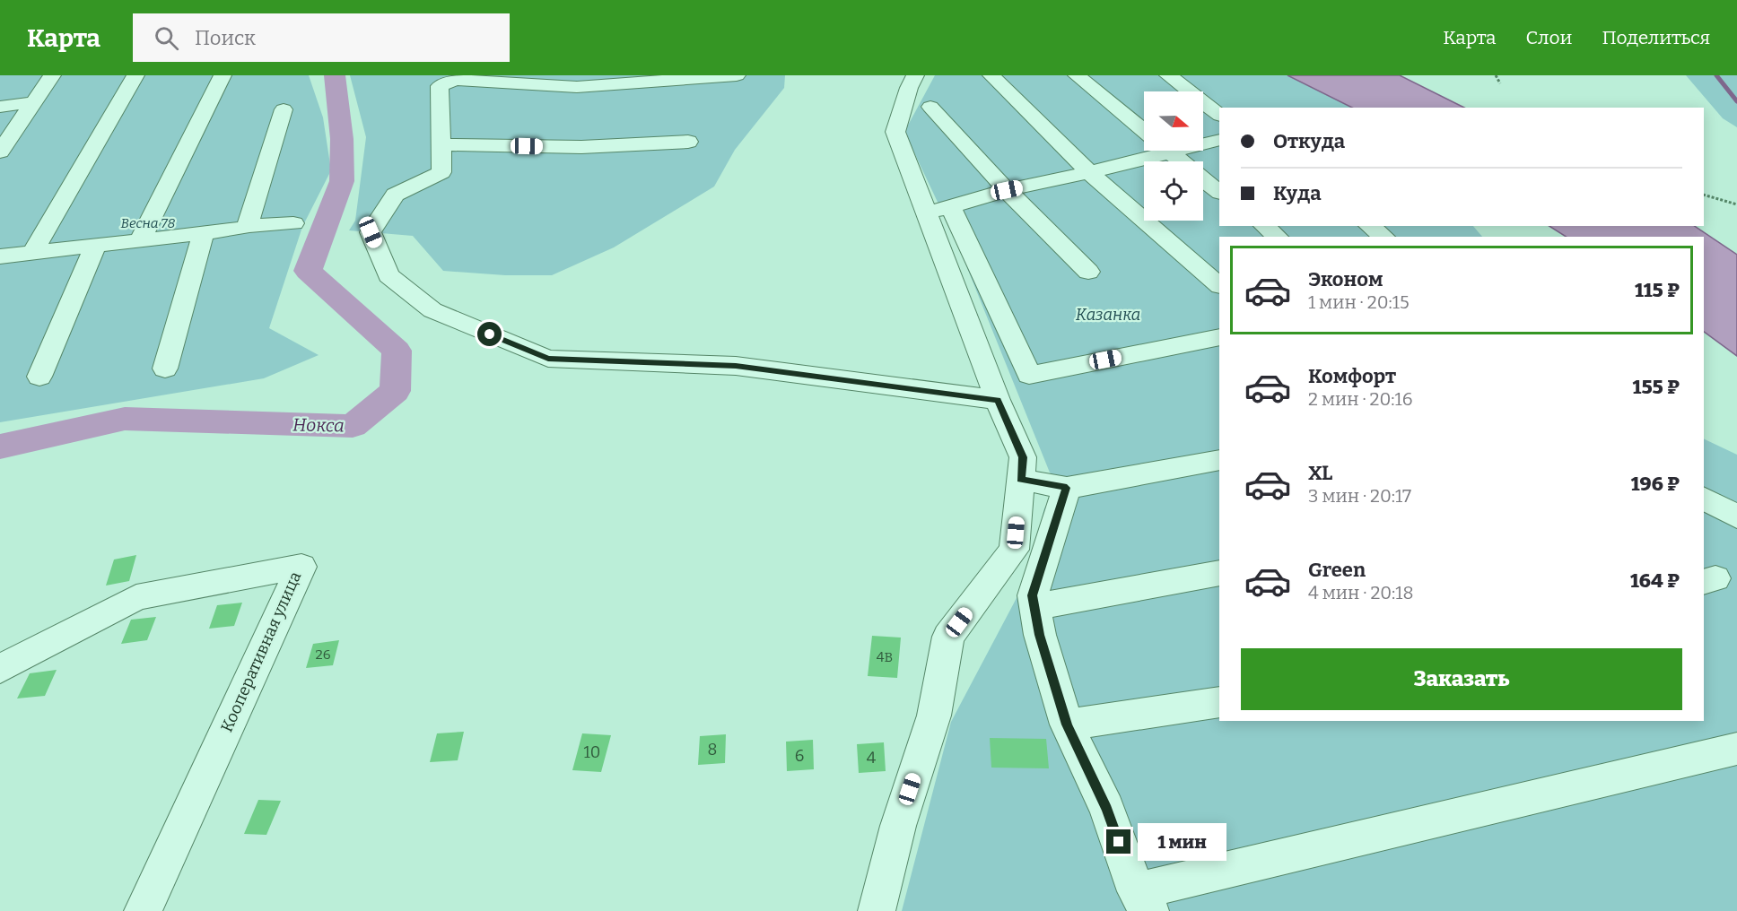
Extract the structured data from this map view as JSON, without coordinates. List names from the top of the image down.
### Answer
{
  "streets": {
    "street": ["Кооперативная улица"]
  },
  "water": ["Нокса"],
  "parks": ["Весна 78", "Казанка"],
  "house_numbers": [
    "26",
    "4В",
    "8",
    "10",
    "6",
    "4"
  ],
  "north": "right",
  "page": {
    "header": "Карта",
    "search": "Поиск",
    "nav": ["Карта", "Слои", "Поделиться"],
    "banner": ["Откуда", "Куда"],
    "list": [
      {
        "name": "Эконом",
        "note": "1 мин · 20:15",
        "value": "115 ₽"
      },
      {
        "name": "Комфорт",
        "note": "2 мин · 20:16",
        "value": "155 ₽"
      },
      {
        "name": "XL",
        "note": "3 мин · 20:17",
        "value": "196 ₽"
      },
      {
        "name": "Green",
        "note": "4 мин · 20:18",
        "value": "164 ₽"
      }
    ],
    "buttons": "Заказать",
    "bubble": "1 мин"
  }
}
